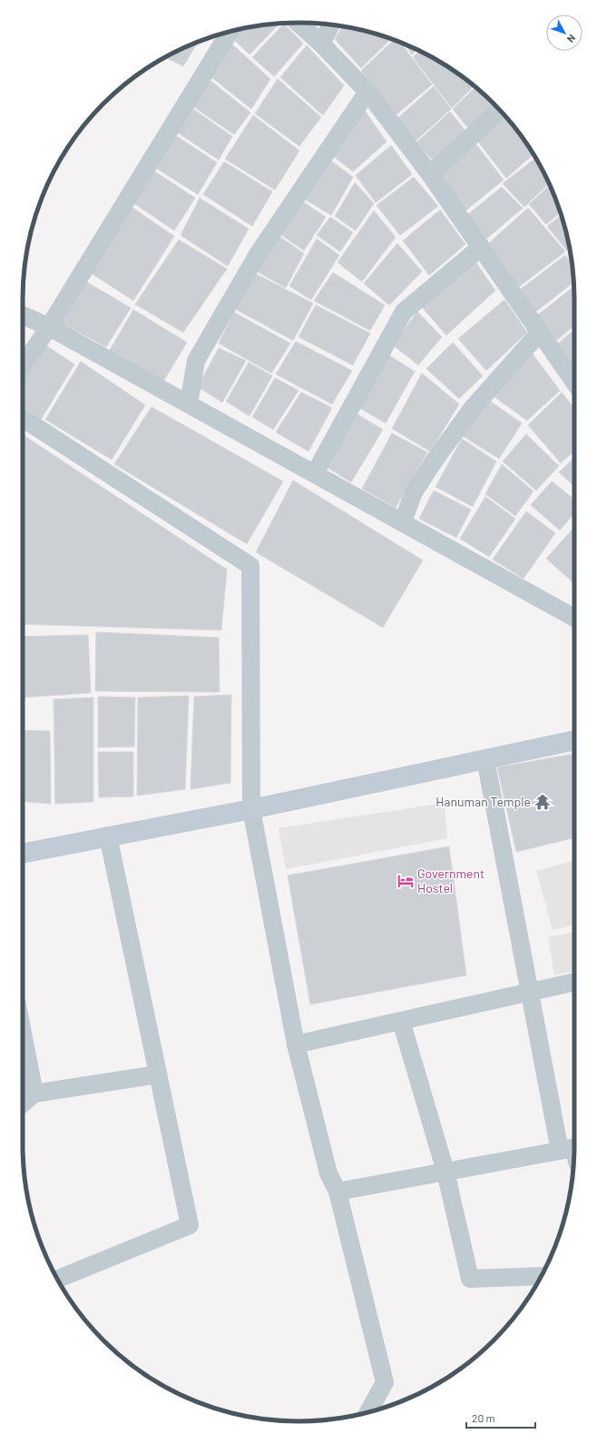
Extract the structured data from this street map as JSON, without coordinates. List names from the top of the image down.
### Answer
{
  "places": {
    "temple": ["Hanuman Temple"],
    "hotel": ["Government Hostel"]
  },
  "scale_bar": "20 m",
  "north": "bottom right"
}
